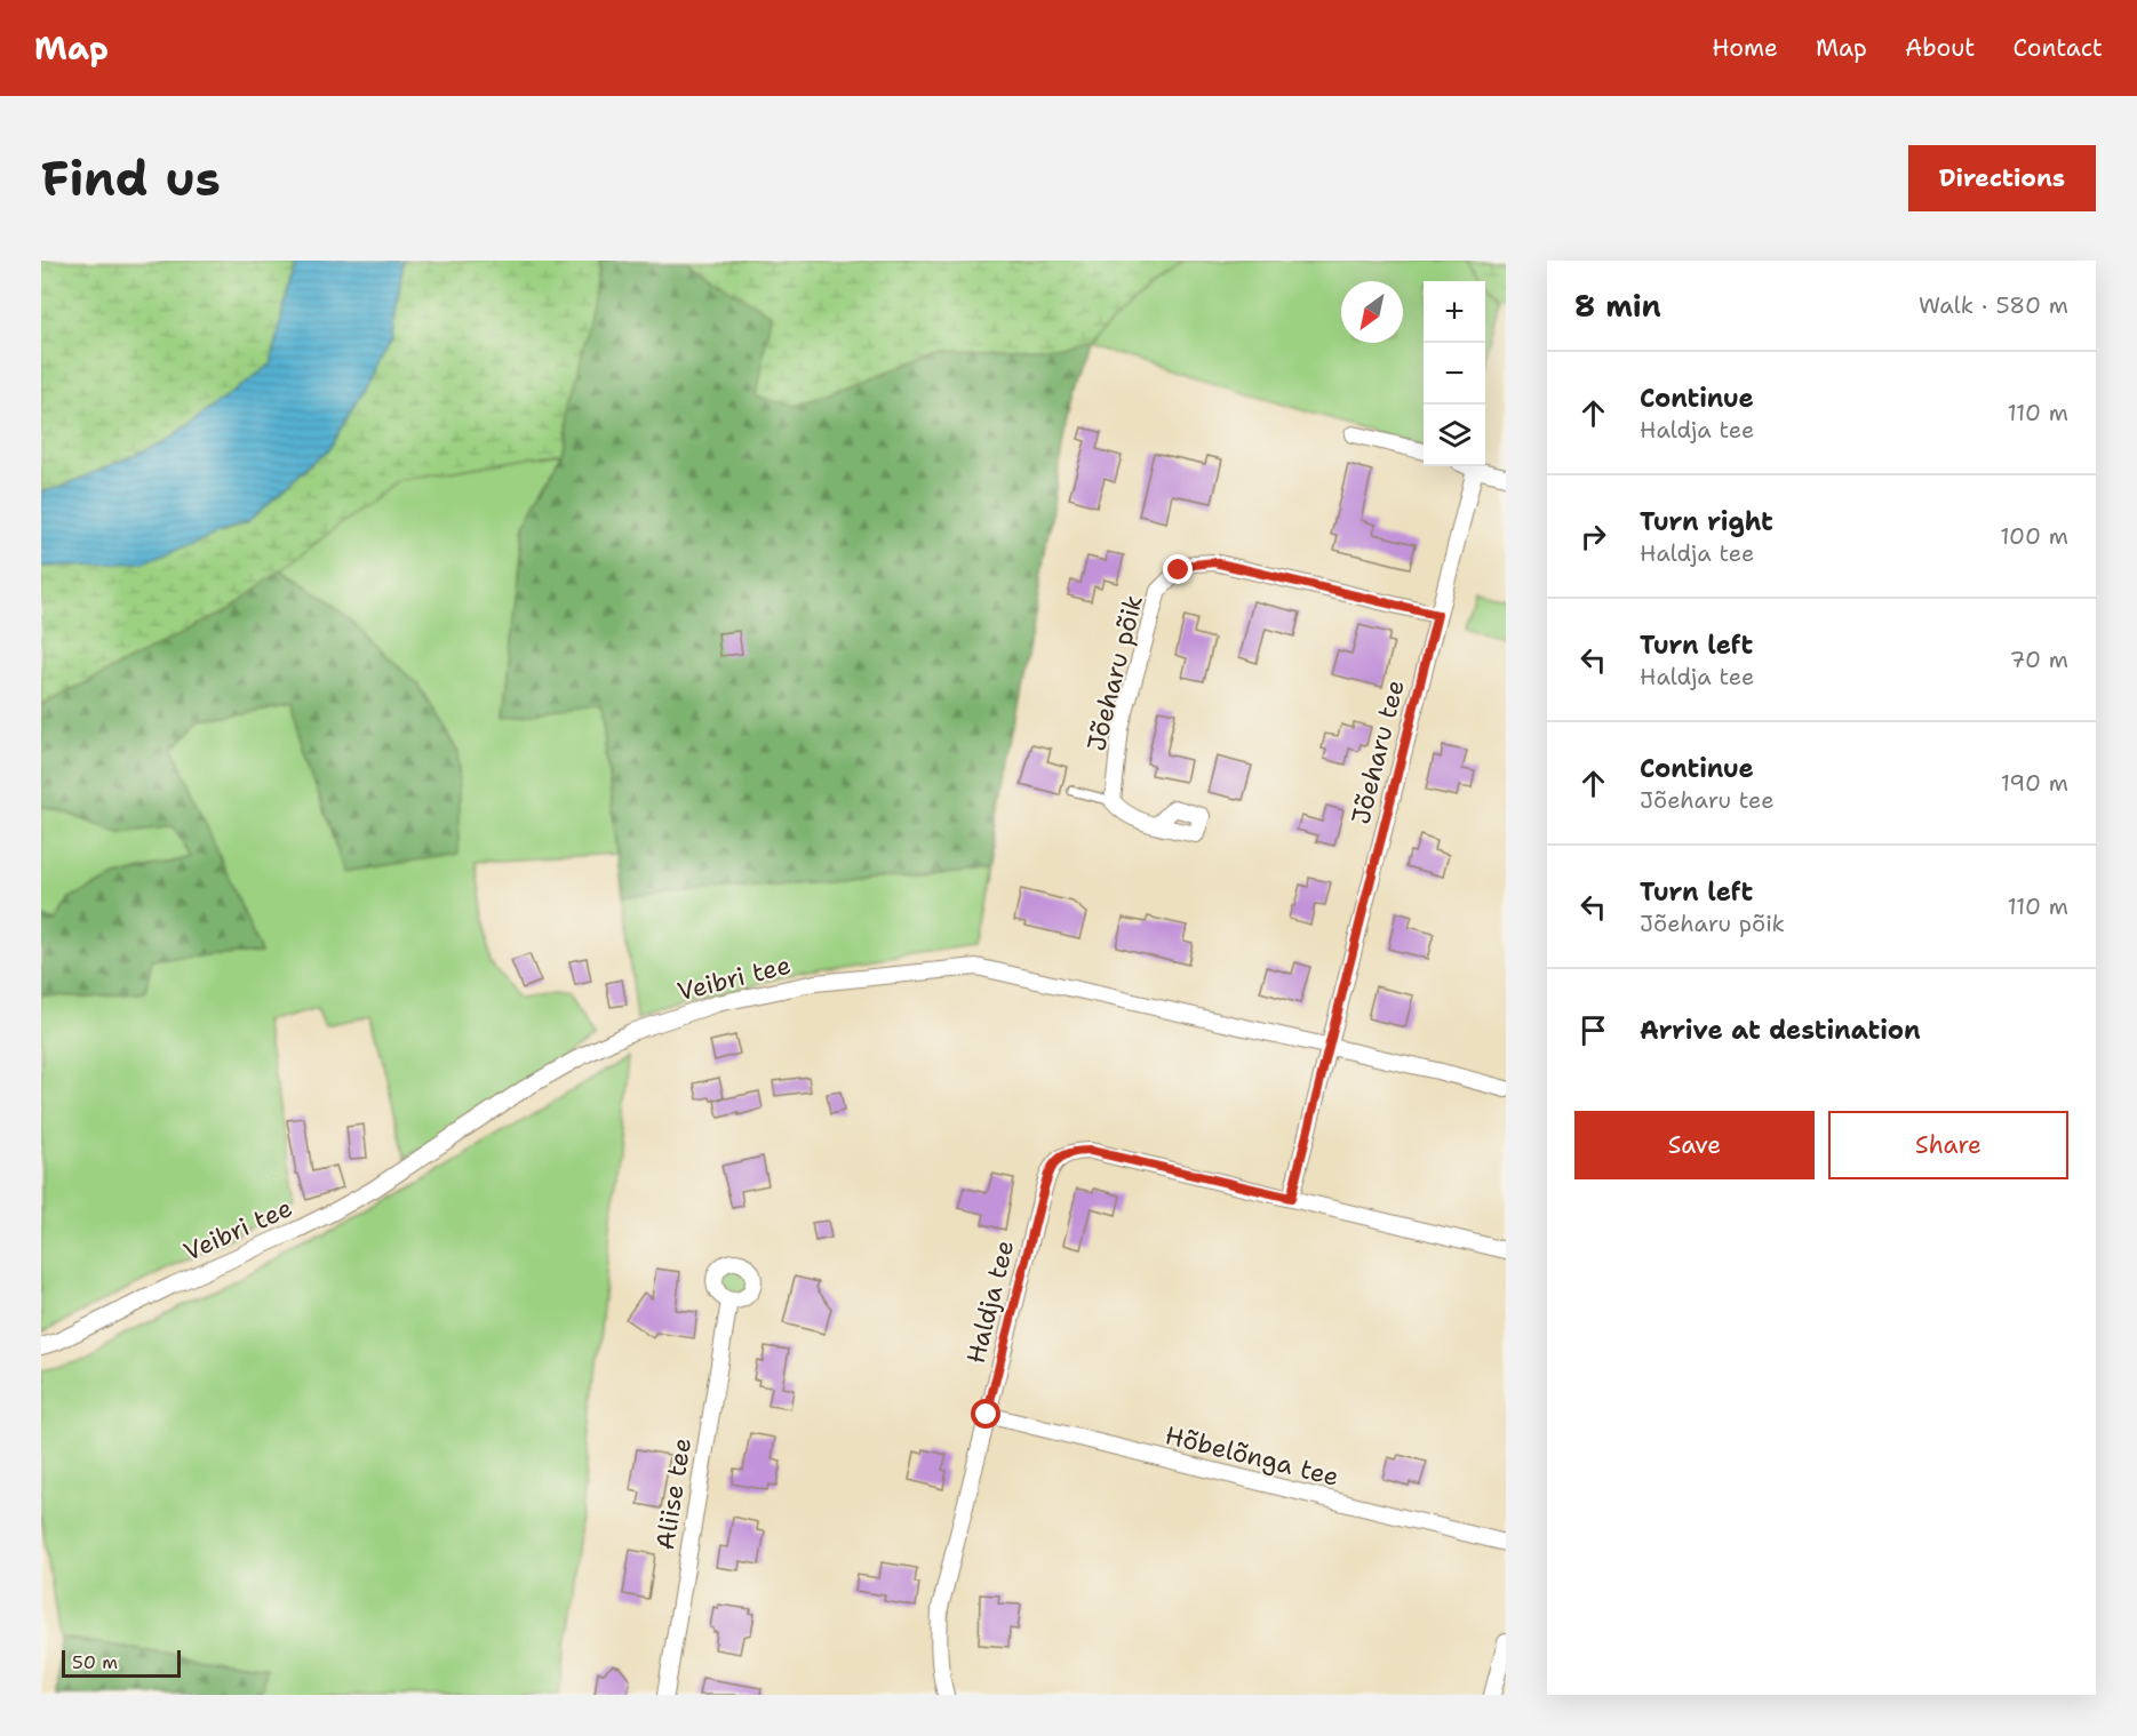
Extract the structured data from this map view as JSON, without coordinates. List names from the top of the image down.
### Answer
{
  "streets": {
    "street": [
      "Jõeharu põik",
      "Jõeharu tee",
      "Veibri tee",
      "Haldja tee",
      "Hõbelõnga tee",
      "Aliise tee"
    ]
  },
  "crossings": [
    ["Jõeharu põik", "Jõeharu tee"],
    ["Jõeharu tee", "Veibri tee"],
    ["Haldja tee", "Hõbelõnga tee"]
  ],
  "scale_bar": "50 m",
  "north": "bottom left",
  "page": {
    "header": "Map",
    "nav": [
      "Home",
      "Map",
      "About",
      "Contact"
    ],
    "buttons": [
      "Directions",
      ["Save", "Share"]
    ],
    "title": "Find us",
    "heading": ["8 min", "Walk · 580 m"],
    "map_buttons": ["+", "−"],
    "list": [
      ["Continue", "Haldja tee", "110 m"],
      ["Turn right", "Haldja tee", "100 m"],
      ["Turn left", "Haldja tee", "70 m"],
      ["Continue", "Jõeharu tee", "190 m"],
      ["Turn left", "Jõeharu põik", "110 m"],
      "Arrive at destination"
    ],
    "scale": "50 m"
  }
}
